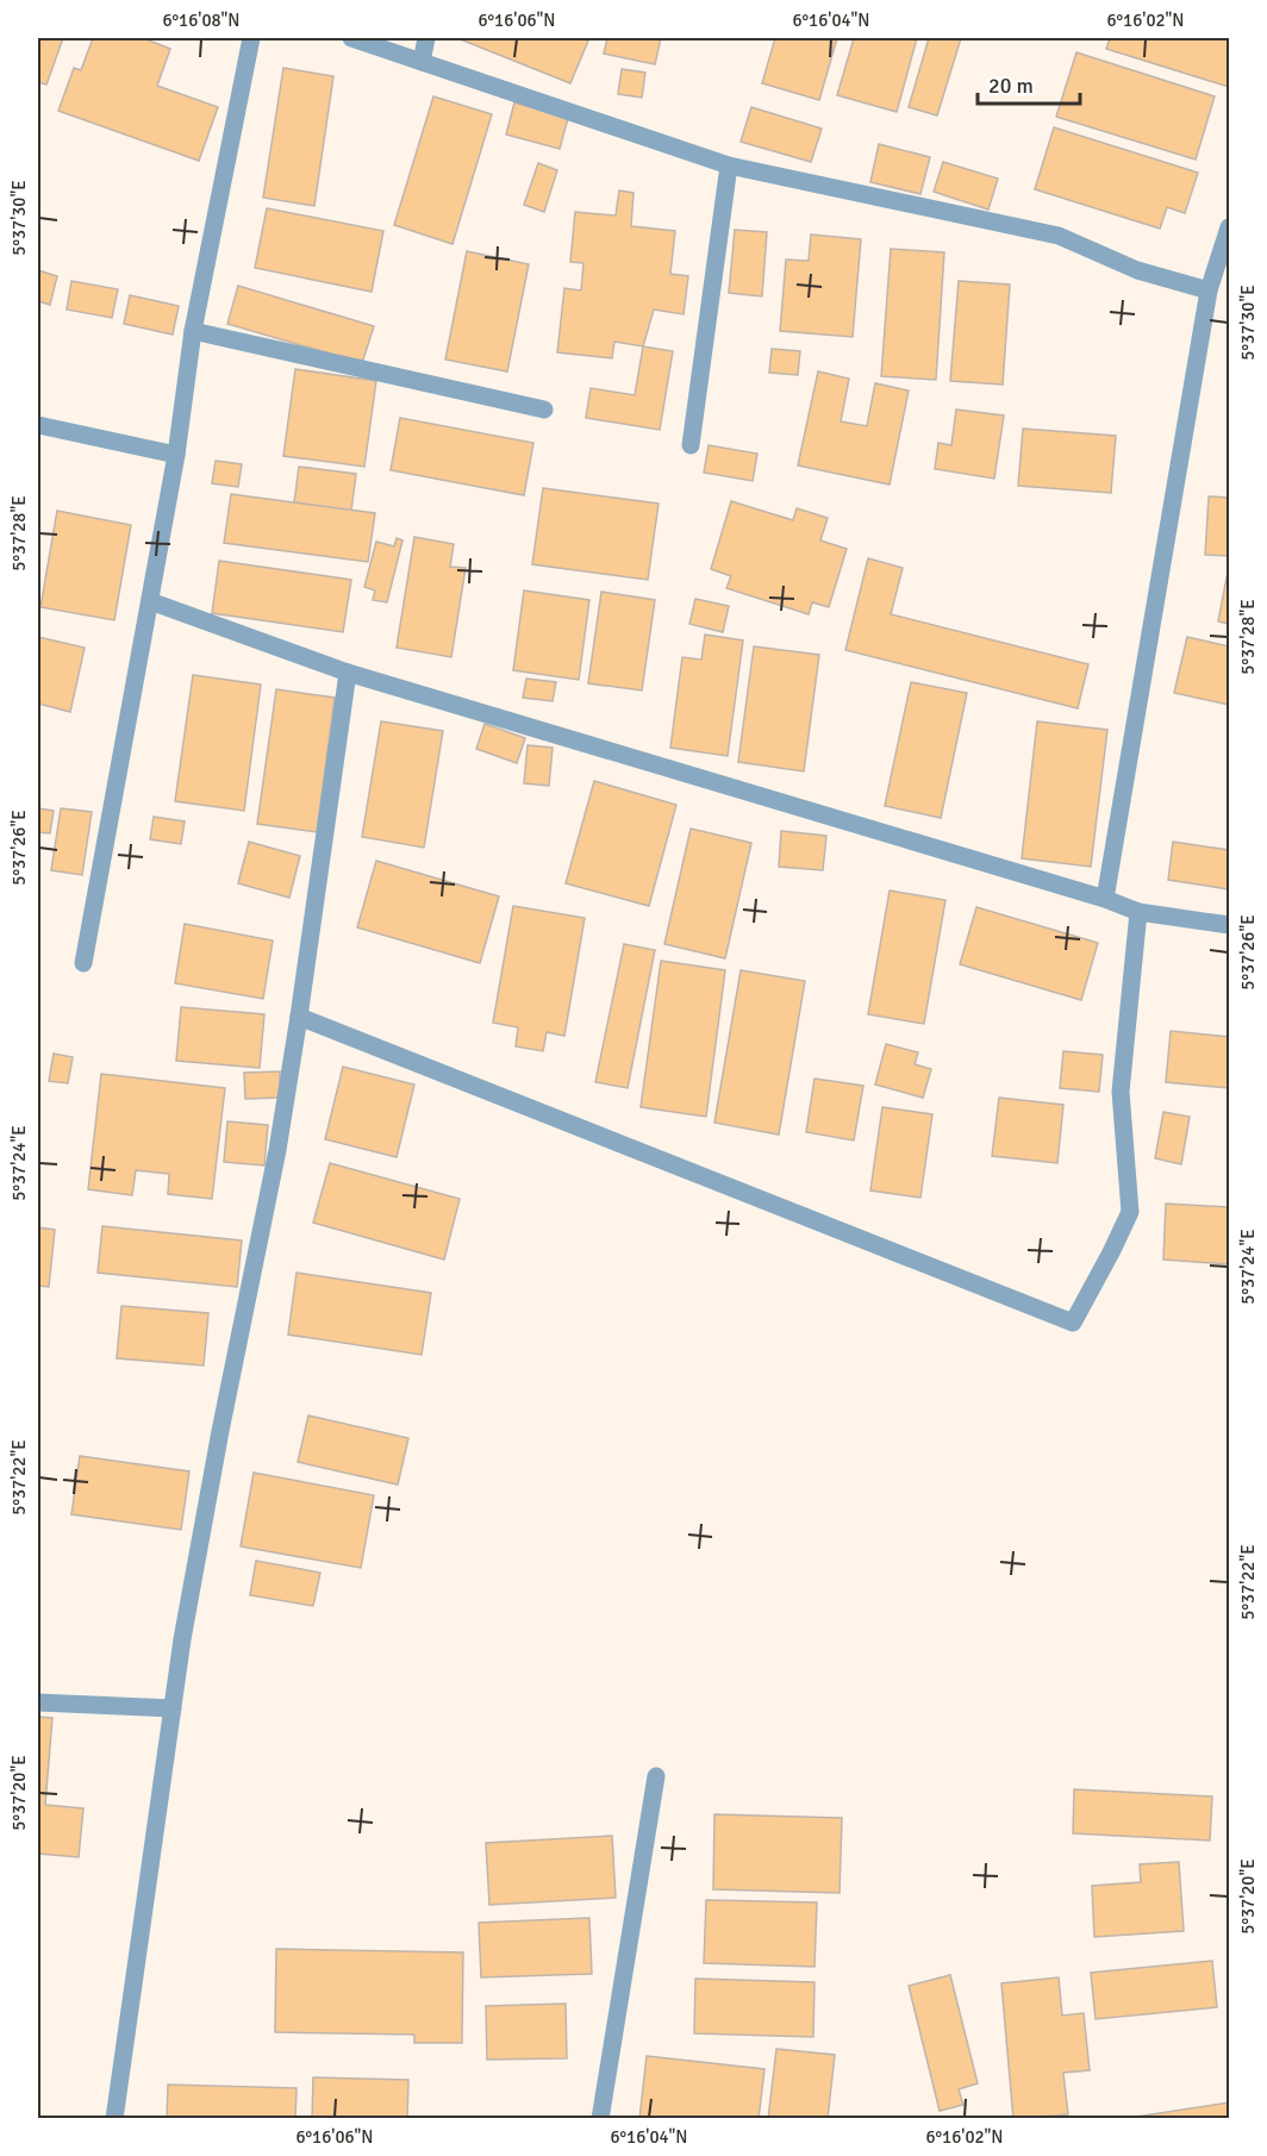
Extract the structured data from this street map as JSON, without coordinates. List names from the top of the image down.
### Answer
{
  "scale_bar": "20 m",
  "coordinates": [
    "6°16'08\"N",
    "6°16'06\"N",
    "6°16'04\"N",
    "6°16'02\"N",
    "5°37'30\"E",
    "5°37'28\"E",
    "5°37'26\"E",
    "5°37'24\"E",
    "5°37'22\"E",
    "5°37'20\"E"
  ]
}
